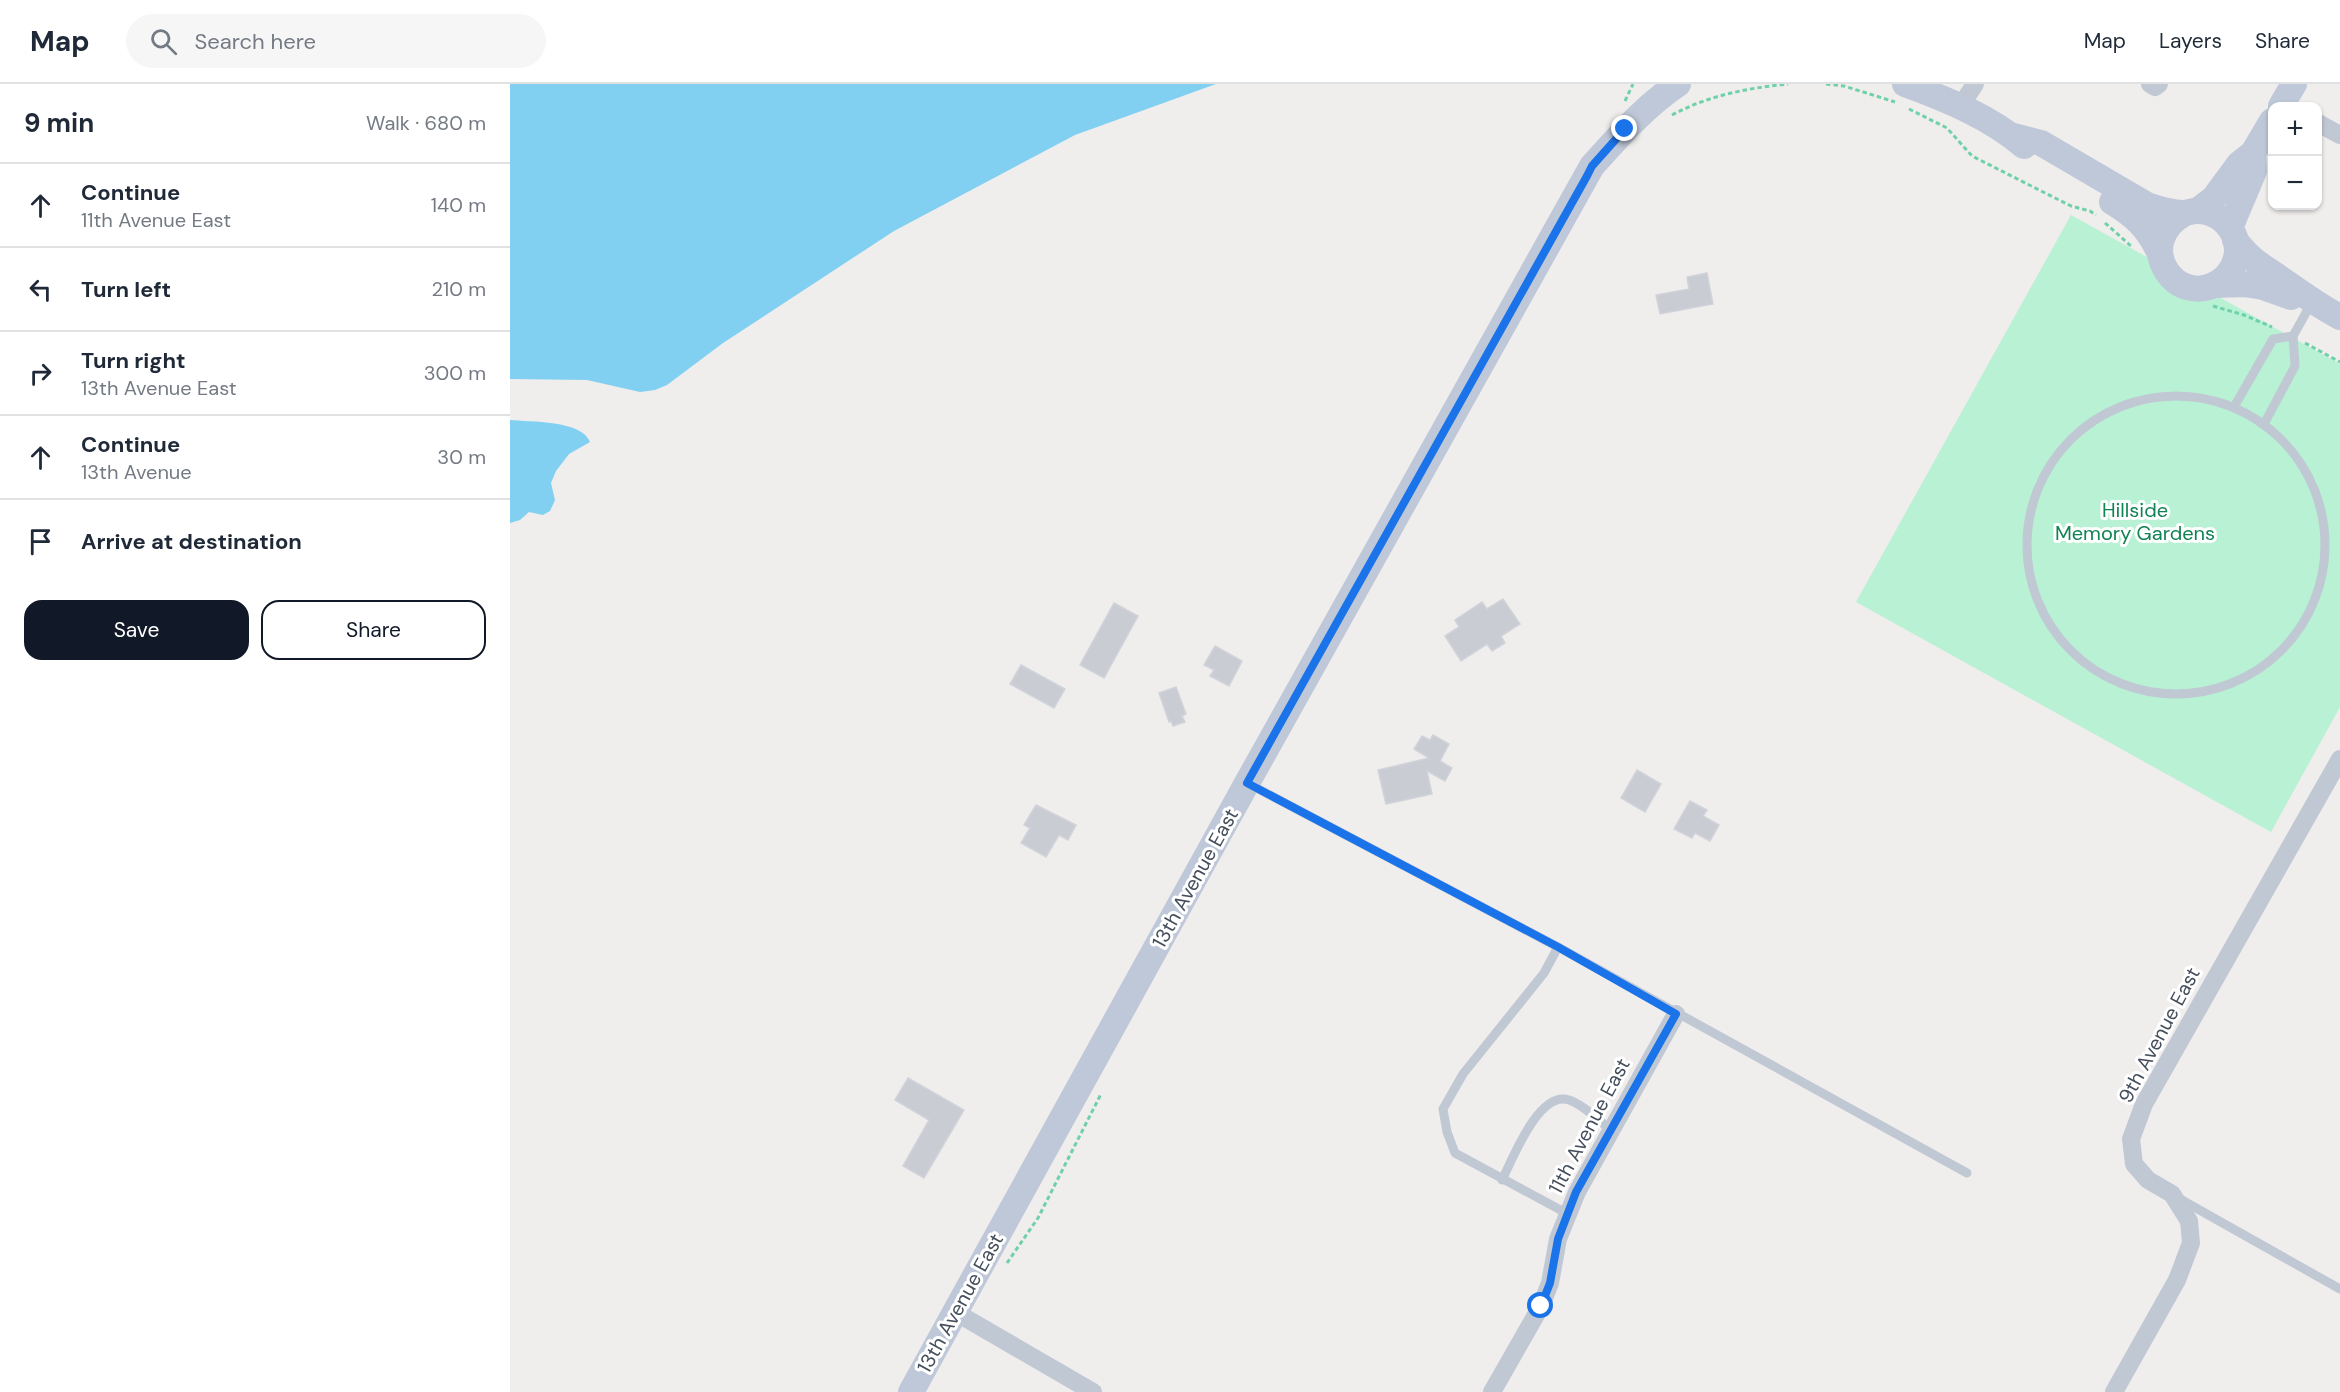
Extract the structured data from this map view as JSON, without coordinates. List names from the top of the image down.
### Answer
{
  "streets": {
    "main road": ["13th Avenue East"],
    "street": ["9th Avenue East", "11th Avenue East"]
  },
  "parks": ["Hillside Memory Gardens"],
  "page": {
    "header": "Map",
    "search": "Search here",
    "nav": ["Map", "Layers", "Share"],
    "heading": ["9 min", "Walk · 680 m"],
    "map_buttons": ["+", "−"],
    "list": [
      ["Continue", "11th Avenue East", "140 m"],
      ["Turn left", "210 m"],
      ["Turn right", "13th Avenue East", "300 m"],
      ["Continue", "13th Avenue", "30 m"],
      "Arrive at destination"
    ],
    "buttons": ["Save", "Share"]
  }
}
